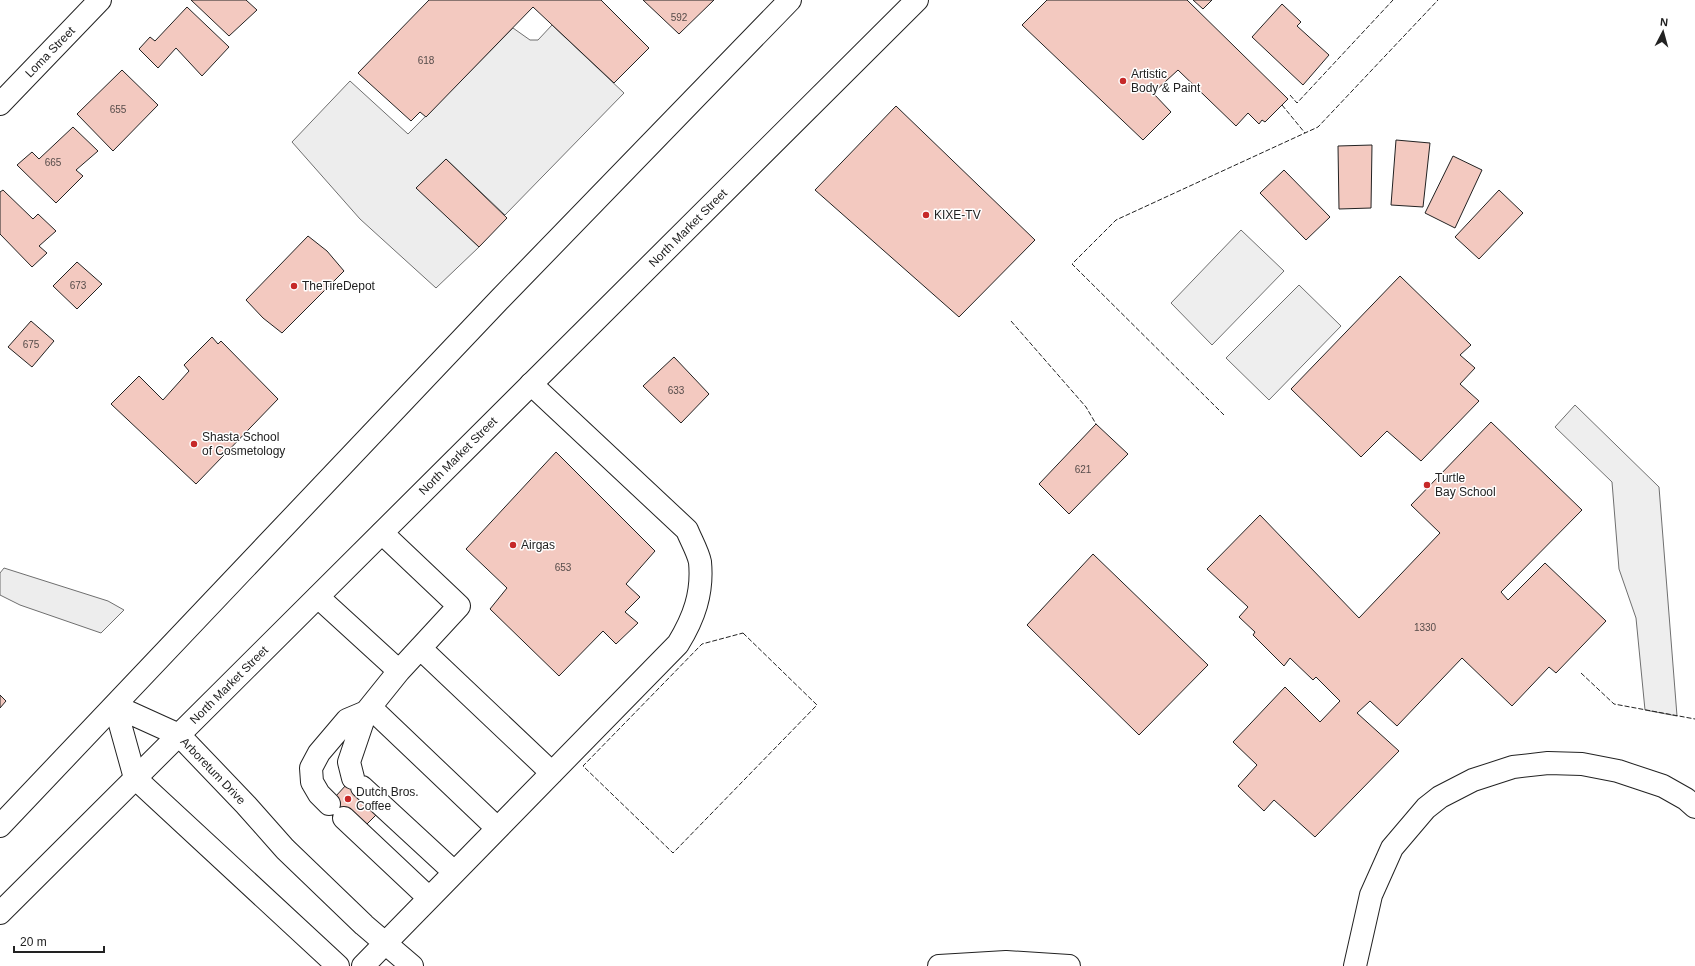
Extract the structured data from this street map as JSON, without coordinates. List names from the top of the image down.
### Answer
{
  "streets": {
    "main road": ["Loma Street", "North Market Street", "Arboretum Drive"]
  },
  "crossings": [
    ["North Market Street", "Arboretum Drive"]
  ],
  "places": [
    "Artistic Body & Paint",
    "KIXE-TV",
    "TheTireDepot",
    "Shasta School of Cosmetology",
    "Turtle Bay School",
    "Airgas",
    "Dutch Bros. Coffee"
  ],
  "house_numbers": [
    "592",
    "618",
    "655",
    "665",
    "673",
    "675",
    "633",
    "621",
    "653",
    "1330"
  ],
  "scale_bar": "20 m",
  "north": "top"
}
